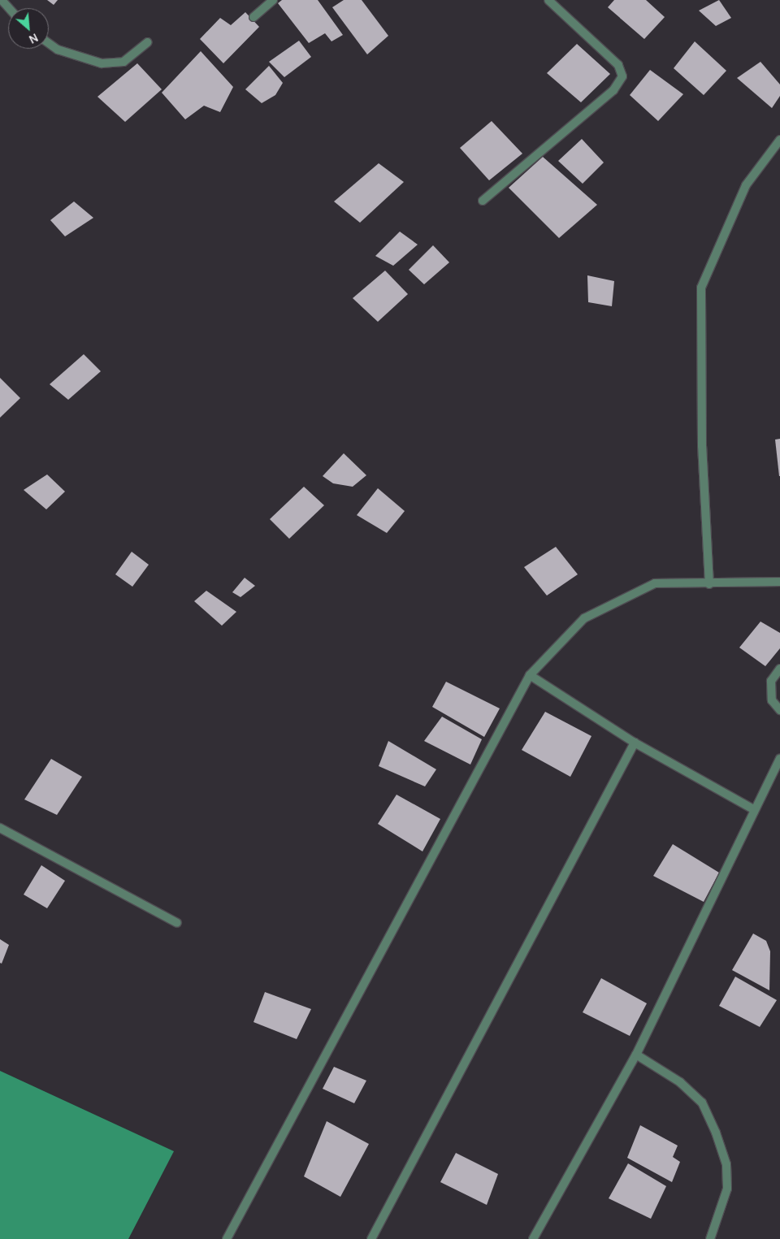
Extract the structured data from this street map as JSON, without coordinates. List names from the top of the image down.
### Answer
{
  "north": "bottom right"
}
